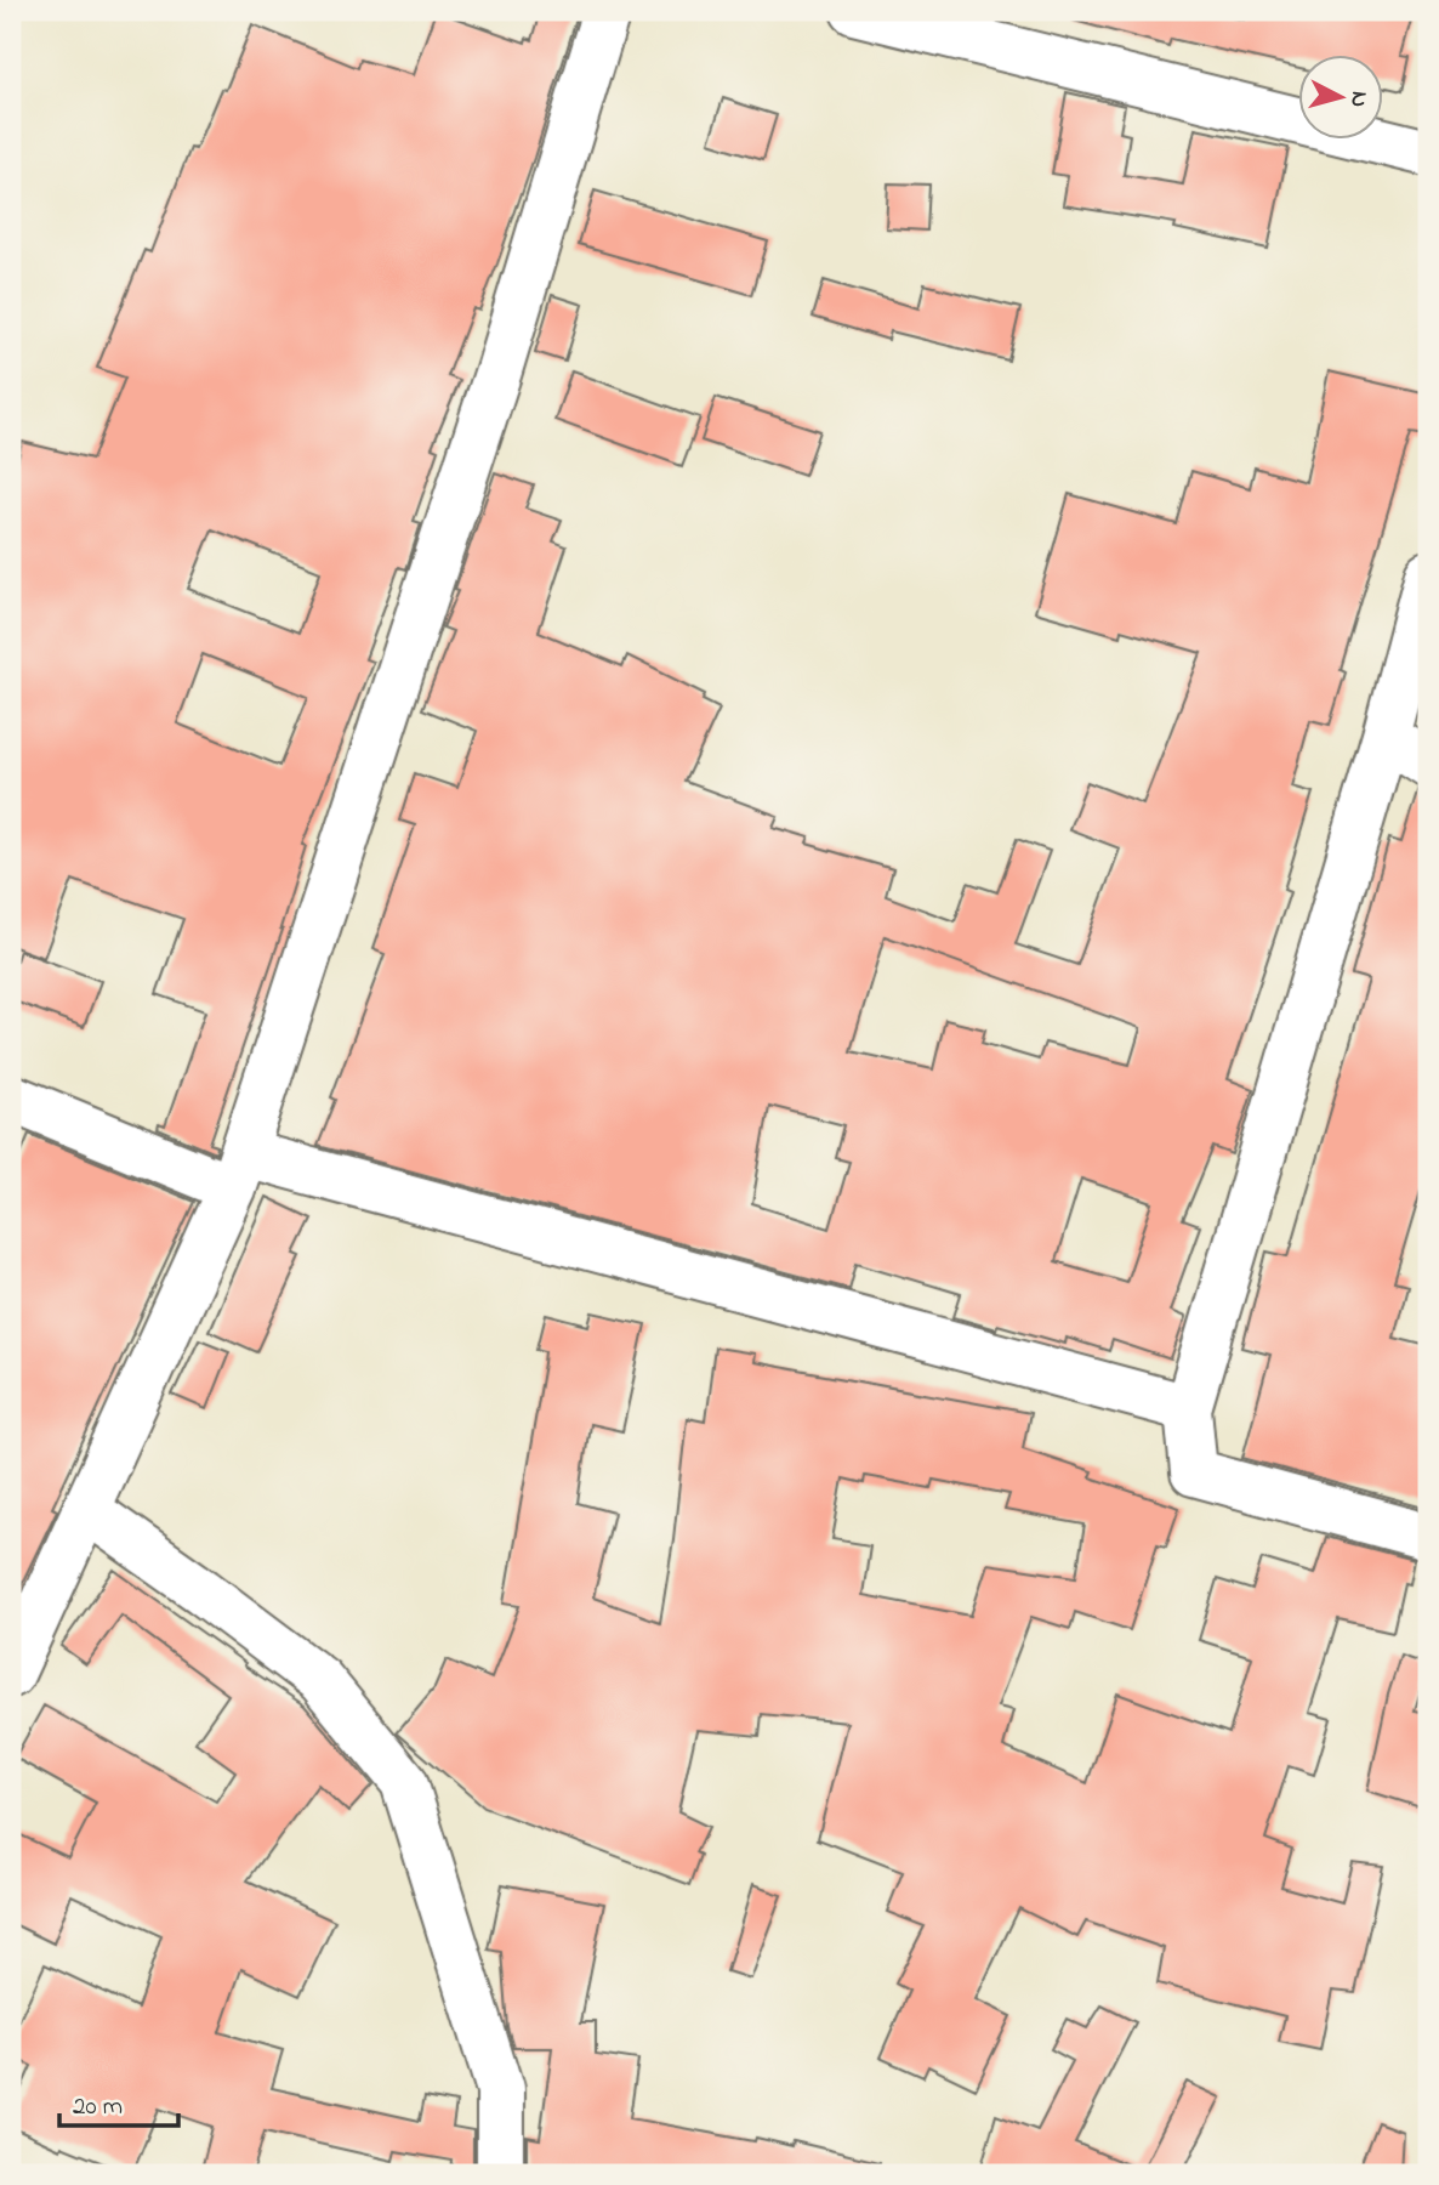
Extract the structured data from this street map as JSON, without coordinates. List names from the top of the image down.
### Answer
{
  "scale_bar": "20 m",
  "north": "right"
}
